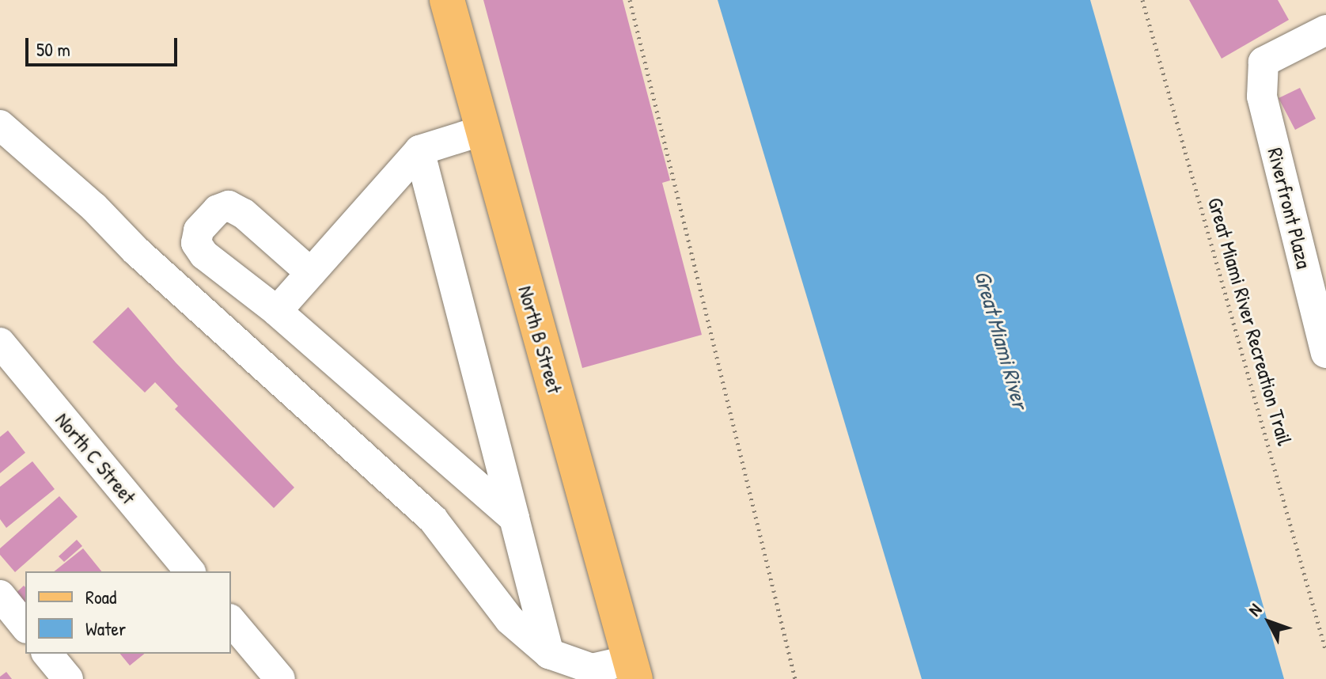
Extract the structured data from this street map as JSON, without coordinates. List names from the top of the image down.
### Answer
{
  "streets": {
    "main road": ["North B Street"],
    "street": ["Riverfront Plaza", "North C Street"],
    "path": ["Great Miami River Recreation Trail"]
  },
  "water": ["Great Miami River"],
  "legend": ["Road", "Water"],
  "scale_bar": "50 m",
  "north": "top left"
}
